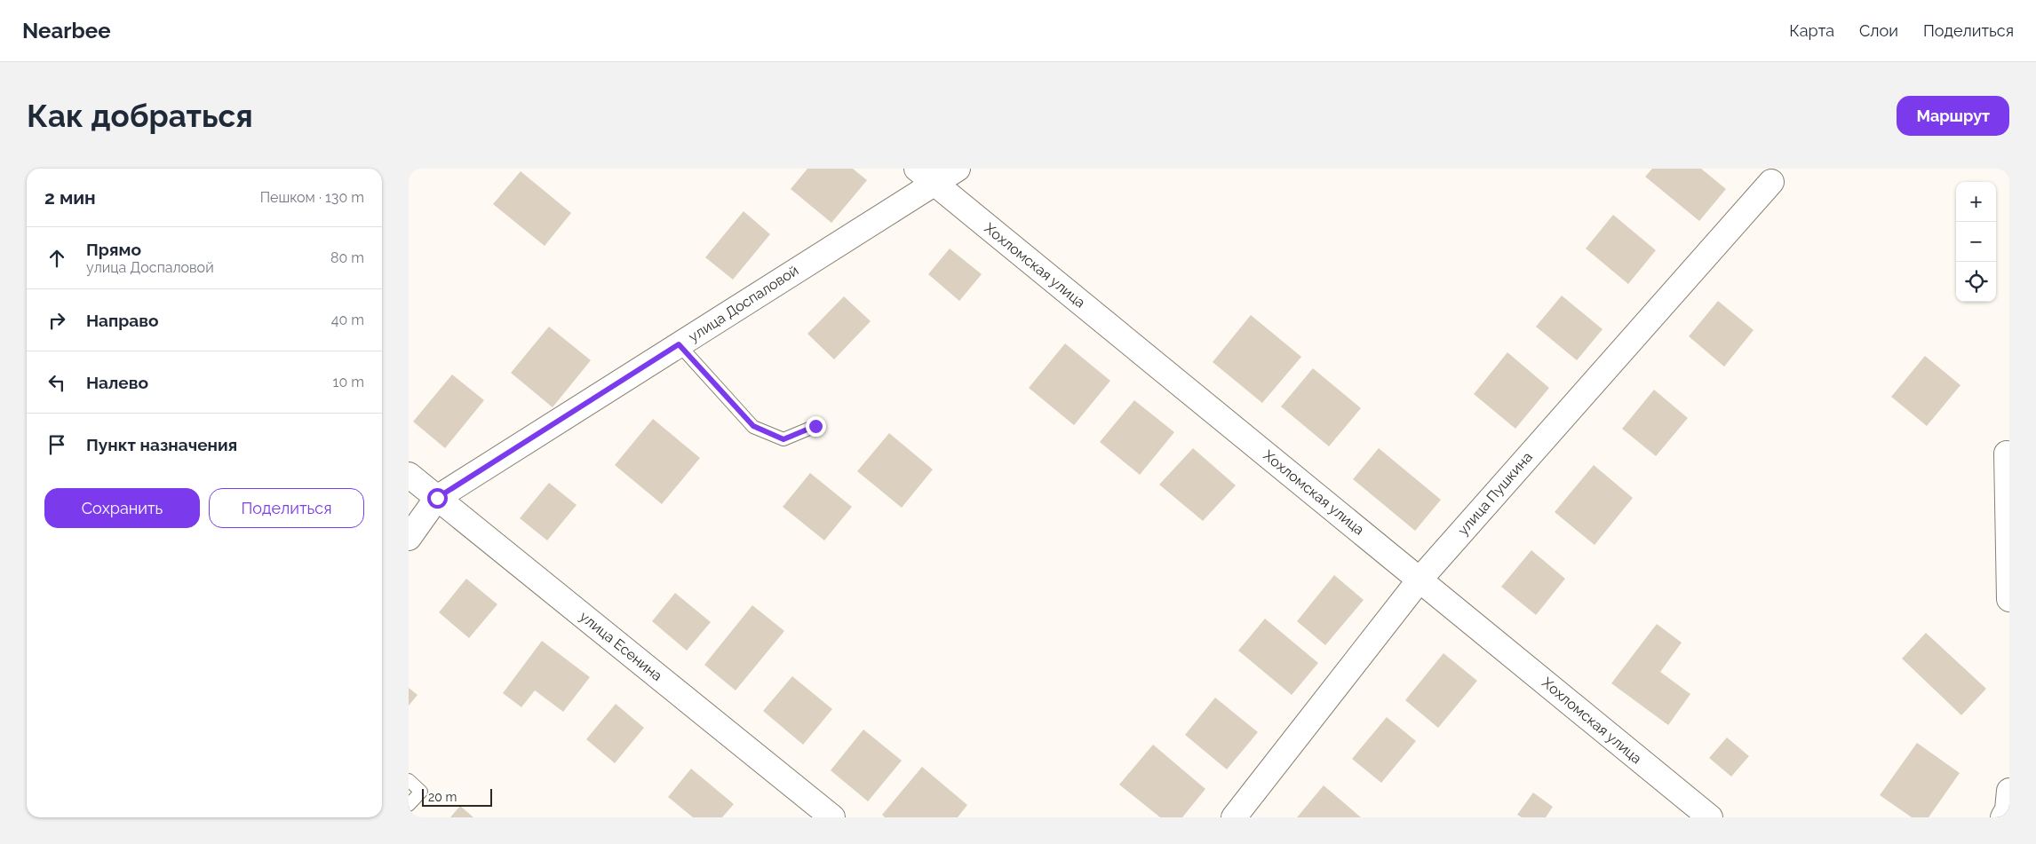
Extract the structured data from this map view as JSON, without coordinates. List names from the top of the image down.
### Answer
{
  "streets": {
    "street": [
      "Хохломская улица",
      "улица Доспаловой",
      "улица Пушкина",
      "улица Есенина"
    ]
  },
  "crossings": [
    ["Хохломская улица", "улица Доспаловой"],
    ["Хохломская улица", "улица Пушкина"],
    ["улица Доспаловой", "улица Есенина"]
  ],
  "scale_bar": "20 m",
  "page": {
    "header": "Nearbee",
    "nav": ["Карта", "Слои", "Поделиться"],
    "buttons": [
      "Маршрут",
      ["Сохранить", "Поделиться"]
    ],
    "title": "Как добраться",
    "heading": ["2 мин", "Пешком · 130 m"],
    "map_buttons": ["+", "−"],
    "list": [
      ["Прямо", "улица Доспаловой", "80 m"],
      ["Направо", "40 m"],
      ["Налево", "10 m"],
      "Пункт назначения"
    ],
    "scale": "20 m"
  }
}
